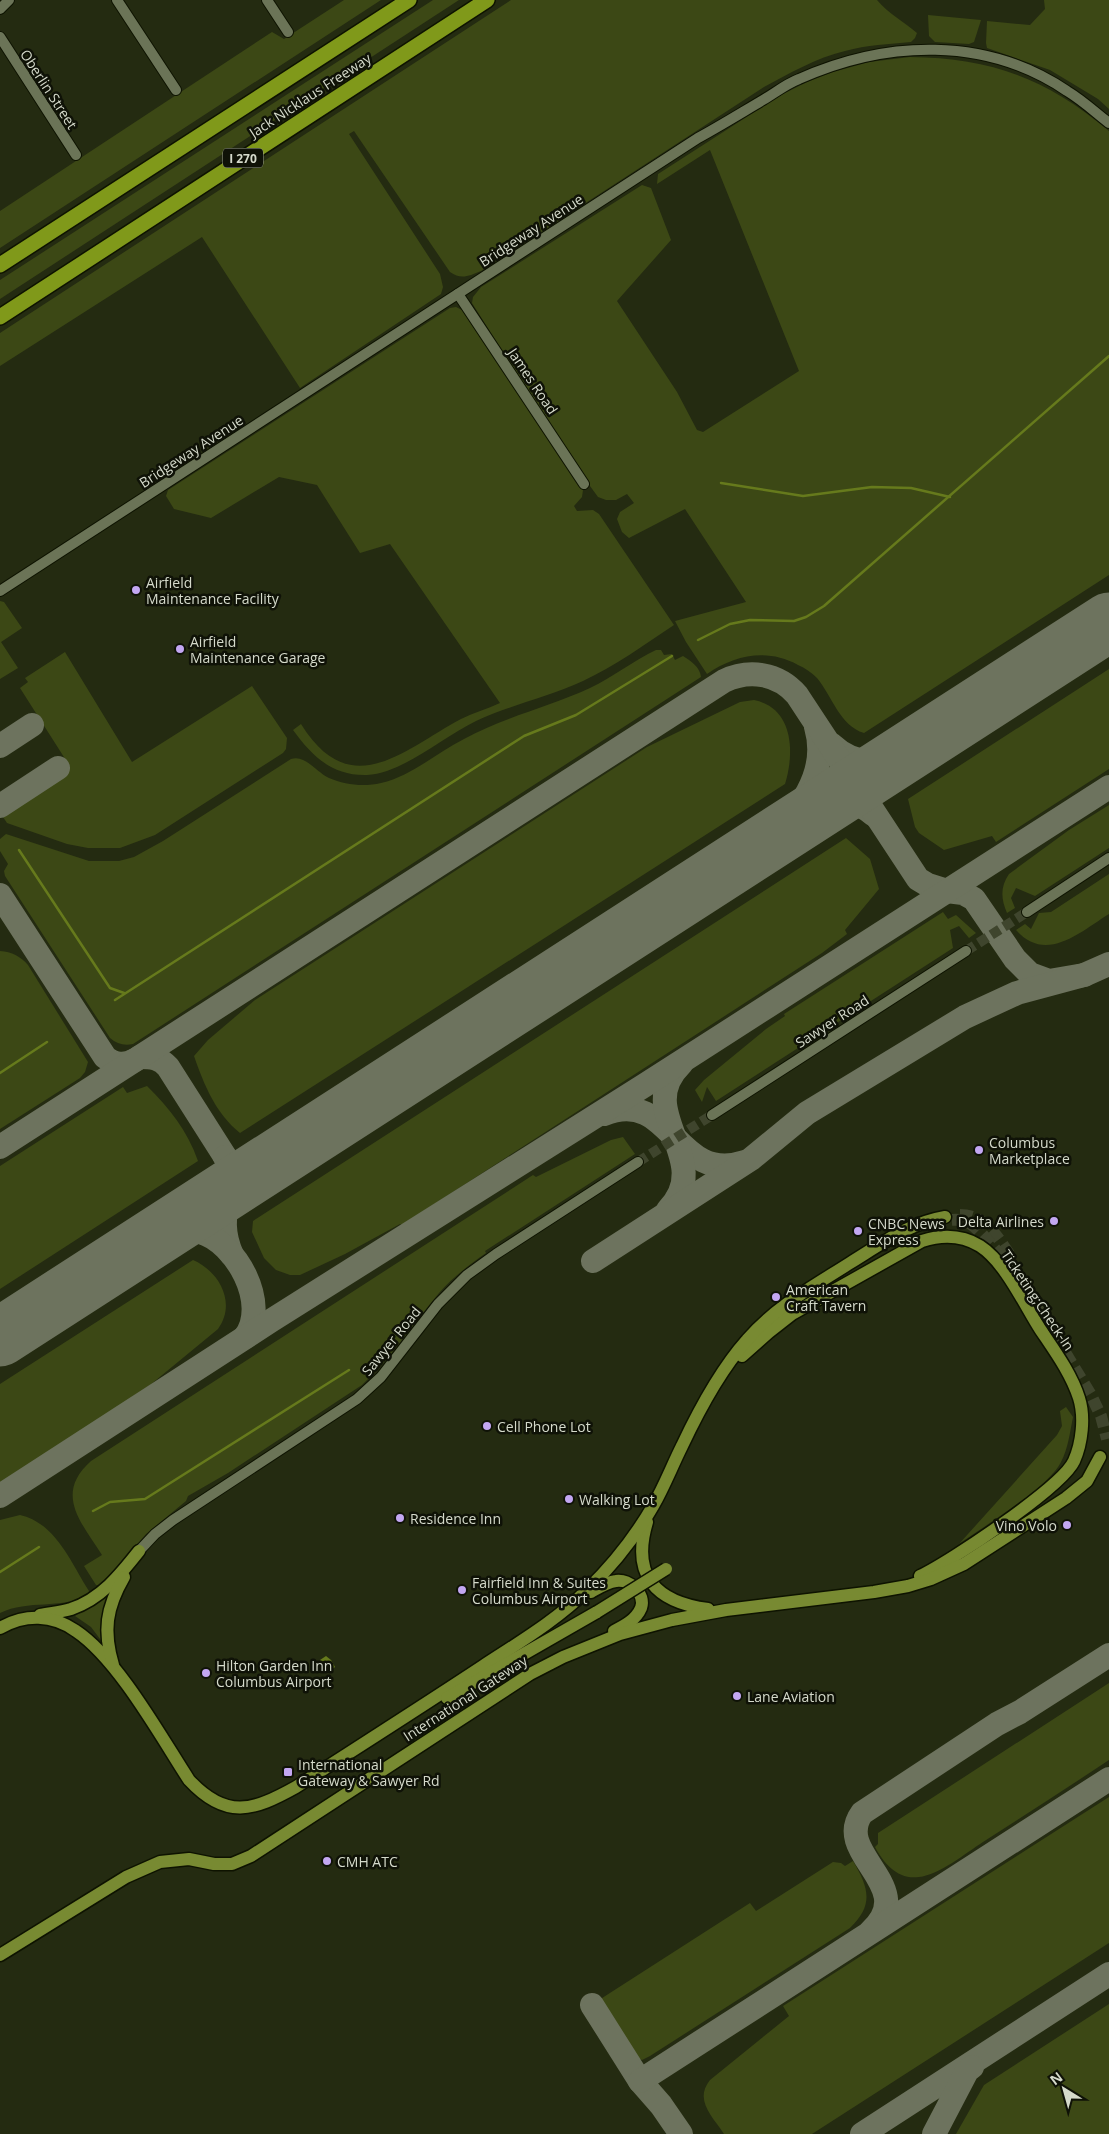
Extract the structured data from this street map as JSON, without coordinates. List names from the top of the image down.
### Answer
{
  "streets": {
    "highway": ["Jack Nicklaus Freeway", "I 270"],
    "main road": ["Ticketing;Check-In", "International Gateway"],
    "street": [
      "Oberlin Street",
      "Bridgeway Avenue",
      "James Road",
      "Sawyer Road"
    ]
  },
  "crossings": [
    ["Bridgeway Avenue", "James Road"],
    ["Ticketing;Check-In", "International Gateway"]
  ],
  "places": {
    "other": [
      "Airfield Maintenance Facility",
      "Airfield Maintenance Garage",
      "Columbus Marketplace",
      "Delta Airlines",
      "CNBC News Express",
      "American Craft Tavern",
      "Cell Phone Lot",
      "Walking Lot",
      "Residence Inn",
      "Vino Volo",
      "Fairfield Inn & Suites Columbus Airport",
      "Hilton Garden Inn Columbus Airport",
      "Lane Aviation",
      "CMH ATC"
    ],
    "transit": ["International Gateway & Sawyer Rd"]
  },
  "north": "top left"
}
